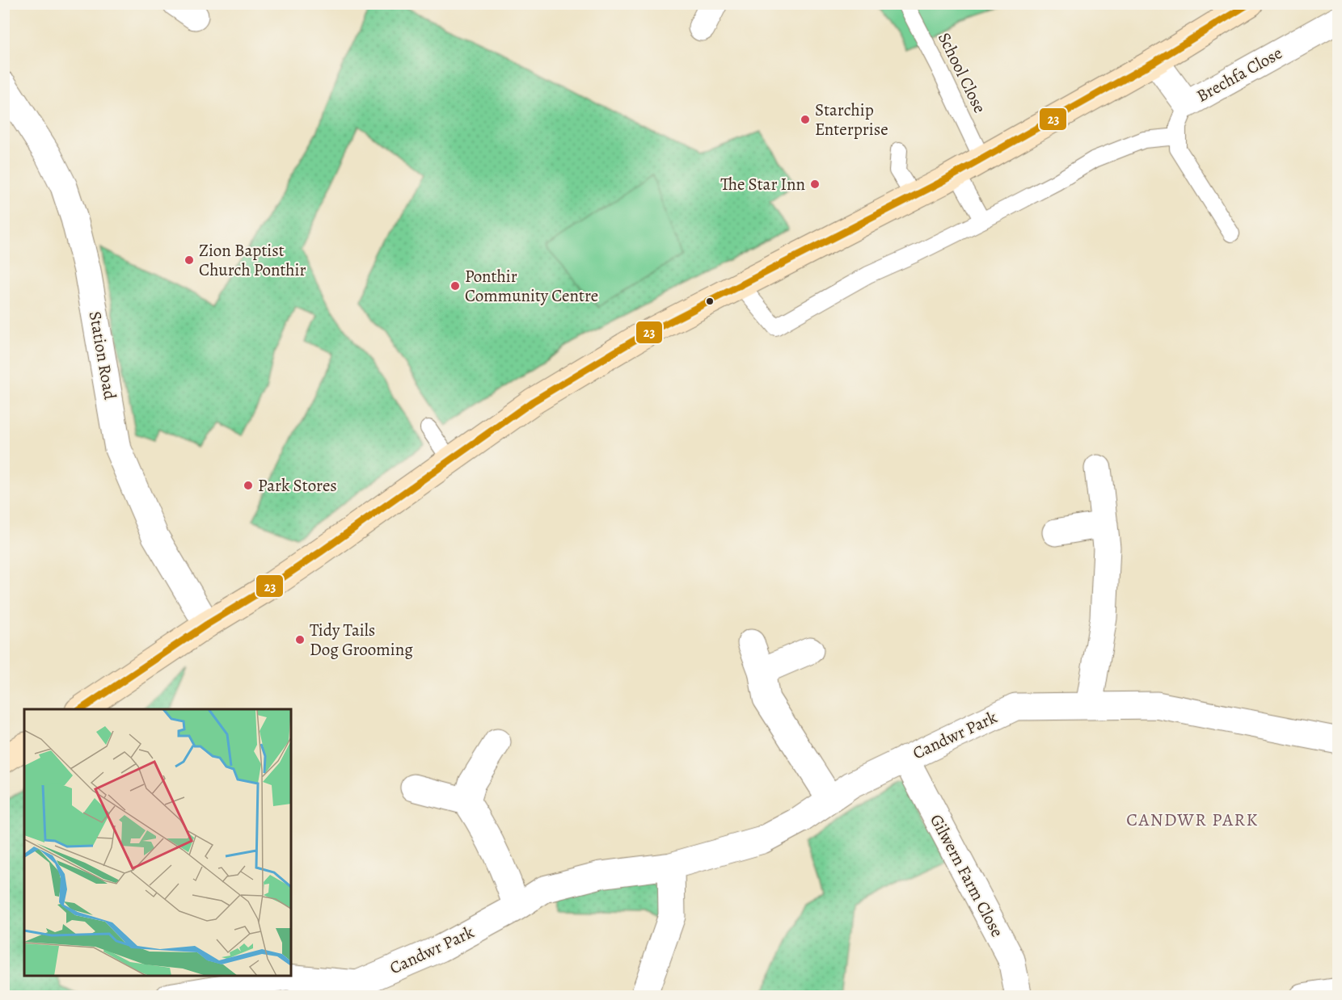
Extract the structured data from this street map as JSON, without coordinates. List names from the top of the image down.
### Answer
{
  "streets": {
    "street": [
      "Brechfa Close",
      "Station Road",
      "Candwr Park",
      "Gilwern Farm Close"
    ],
    "lane": ["School Close"]
  },
  "crossings": [
    ["Candwr Park", "Gilwern Farm Close"]
  ],
  "districts": ["CANDWR PARK"],
  "places": [
    "Starchip Enterprise",
    "The Star Inn",
    "Zion Baptist Church Ponthir",
    "Ponthir Community Centre",
    "Park Stores",
    "Tidy Tails Dog Grooming"
  ],
  "lines": ["transit line 23"]
}
